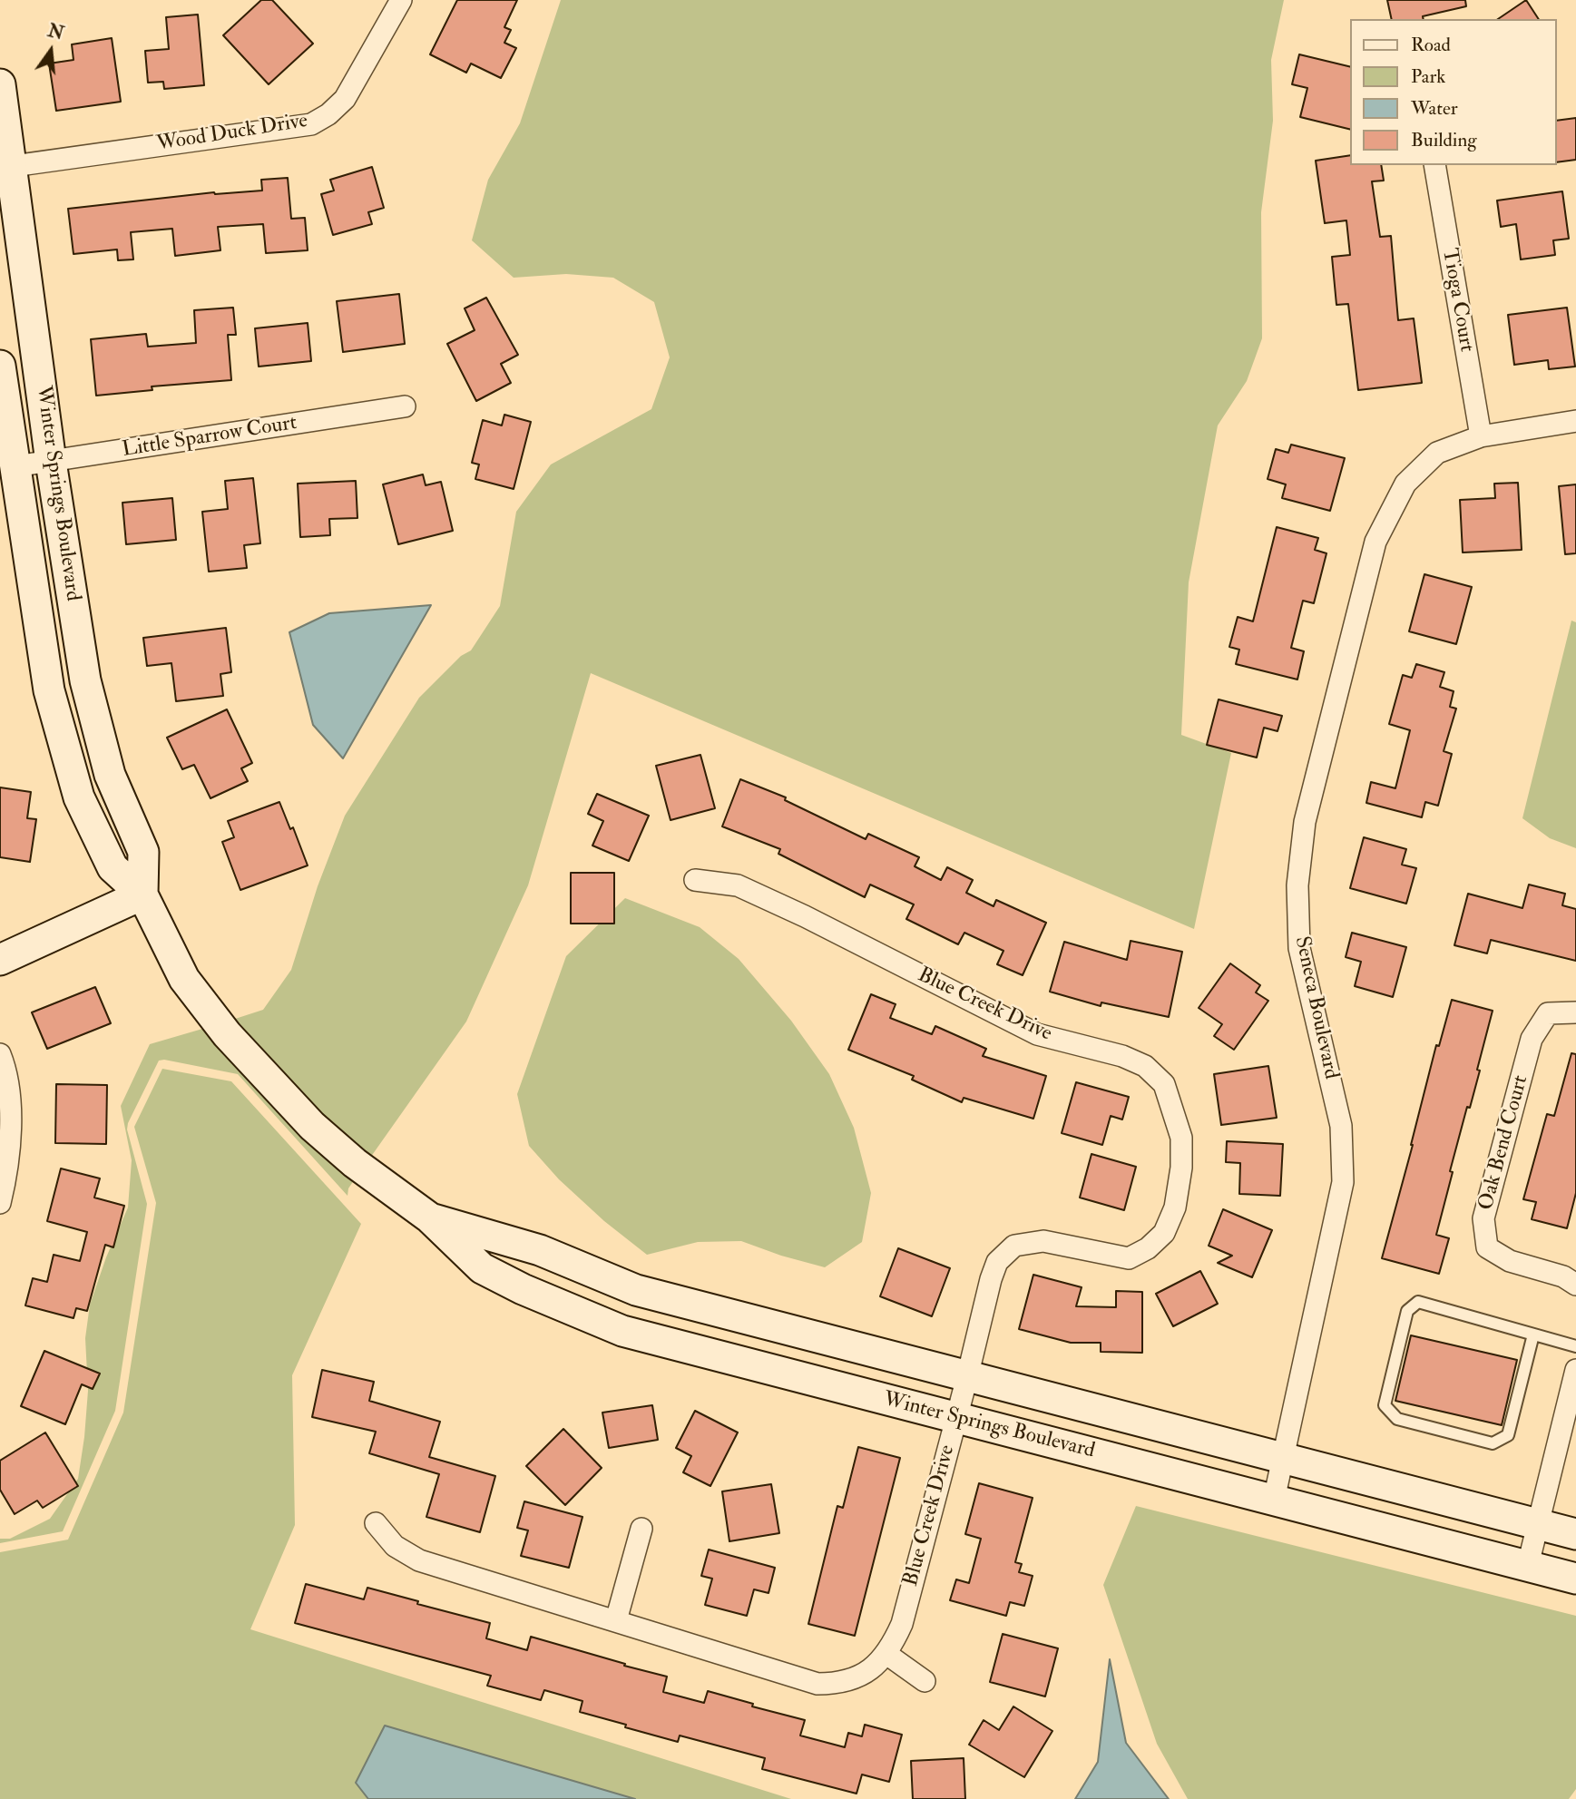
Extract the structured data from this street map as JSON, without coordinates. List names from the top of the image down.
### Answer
{
  "streets": {
    "street": [
      "Wood Duck Drive",
      "Tioga Court",
      "Little Sparrow Court",
      "Winter Springs Boulevard",
      "Blue Creek Drive",
      "Seneca Boulevard",
      "Oak Bend Court"
    ]
  },
  "crossings": [
    ["Wood Duck Drive", "Winter Springs Boulevard"],
    ["Tioga Court", "Seneca Boulevard"],
    ["Little Sparrow Court", "Winter Springs Boulevard"],
    ["Winter Springs Boulevard", "Blue Creek Drive"],
    ["Winter Springs Boulevard", "Seneca Boulevard"]
  ],
  "legend": [
    "Road",
    "Park",
    "Water",
    "Building"
  ],
  "north": "top"
}
